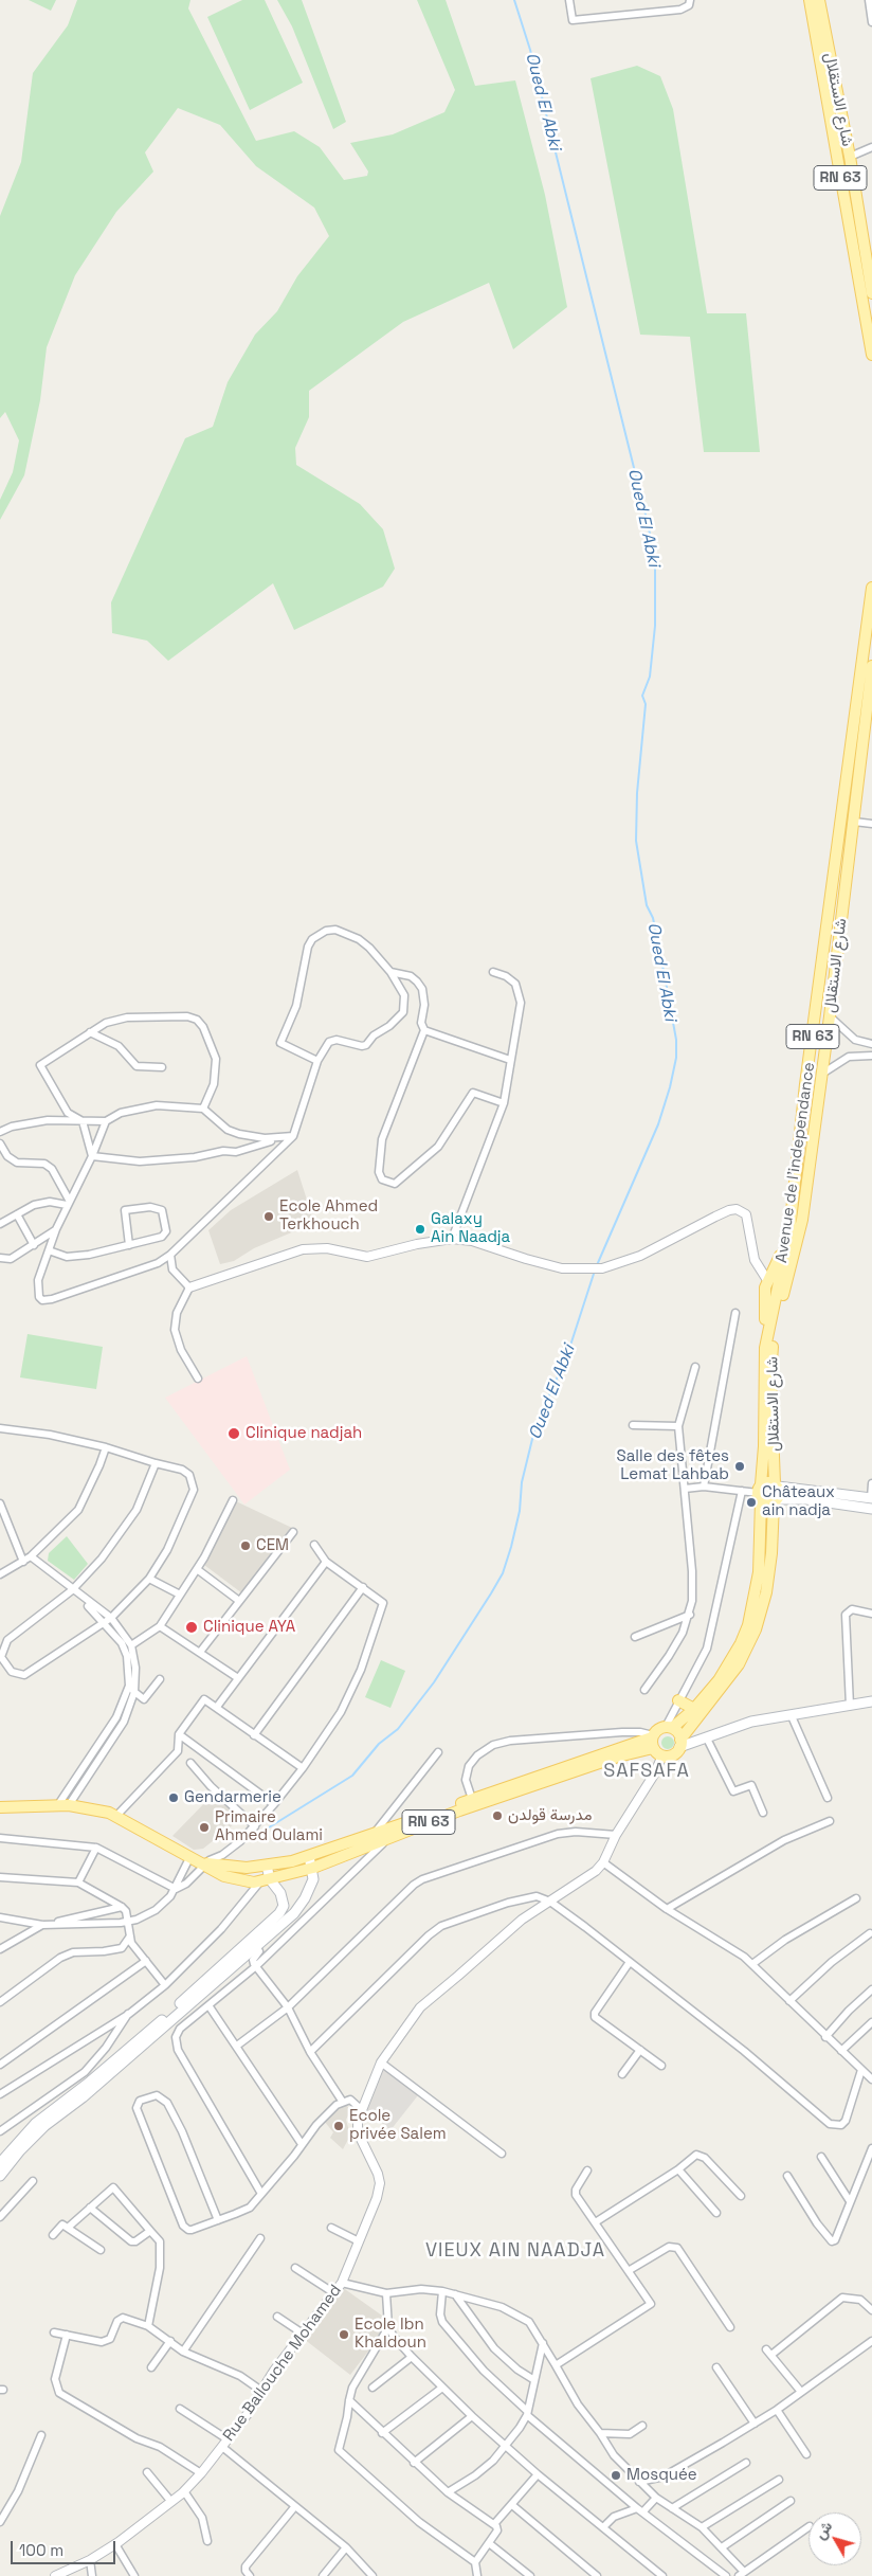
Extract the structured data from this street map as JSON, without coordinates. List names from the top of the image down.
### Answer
{
  "streets": {
    "main road": ["شارع الاستقلال", "RN 63", "Avenue de l'independance"],
    "street": ["Rue Ballouche Mohamed"]
  },
  "crossings": [
    ["شارع الاستقلال", "RN 63"],
    ["شارع الاستقلال", "Avenue de l'independance"],
    ["RN 63", "Avenue de l'independance"],
    ["RN 63", "Rue Ballouche Mohamed"]
  ],
  "districts": ["SAFSAFA", "VIEUX AIN NAADJA"],
  "water": ["Oued El Abki"],
  "places": [
    "Ecole Ahmed Terkhouch",
    "Galaxy Ain Naadja",
    "Clinique nadjah",
    "Salle des fêtes Lemat Lahbab",
    "Châteaux ain nadja",
    "CEM",
    "Clinique AYA",
    "Gendarmerie",
    "مدرسة قولدن",
    "Primaire Ahmed Oulami",
    "Ecole privée Salem",
    "Ecole Ibn Khaldoun",
    "Mosquée"
  ],
  "scale_bar": "100 m",
  "north": "top left"
}
